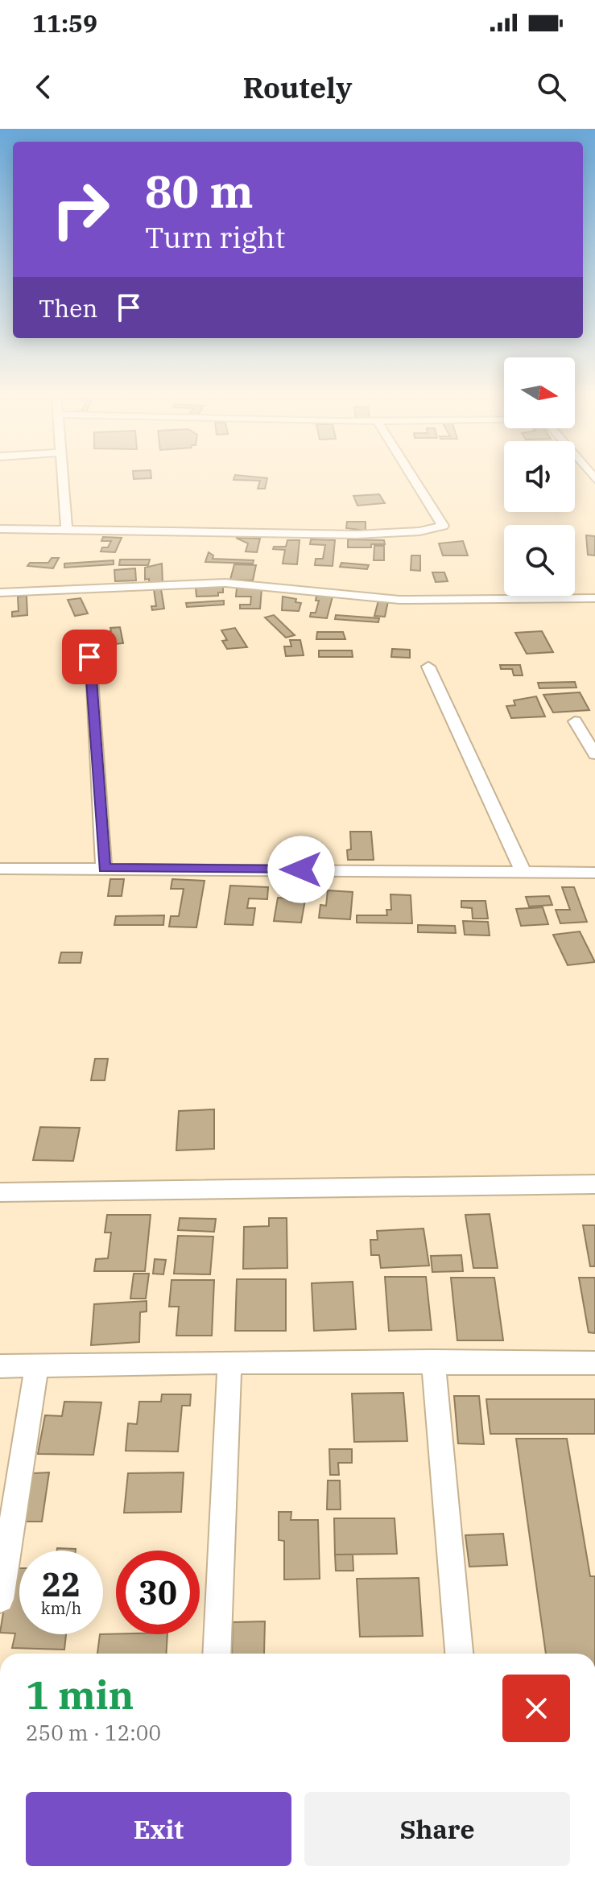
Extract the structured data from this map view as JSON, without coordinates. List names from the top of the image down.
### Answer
{
  "north": "right",
  "page": {
    "status": "11:59",
    "header": "Routely",
    "turn": ["80 m", "Turn right"],
    "then": "Then",
    "speed": "22 km/h",
    "limit": "30",
    "heading": ["1 min", "250 m · 12:00"],
    "buttons": ["Exit", "Share"]
  }
}
